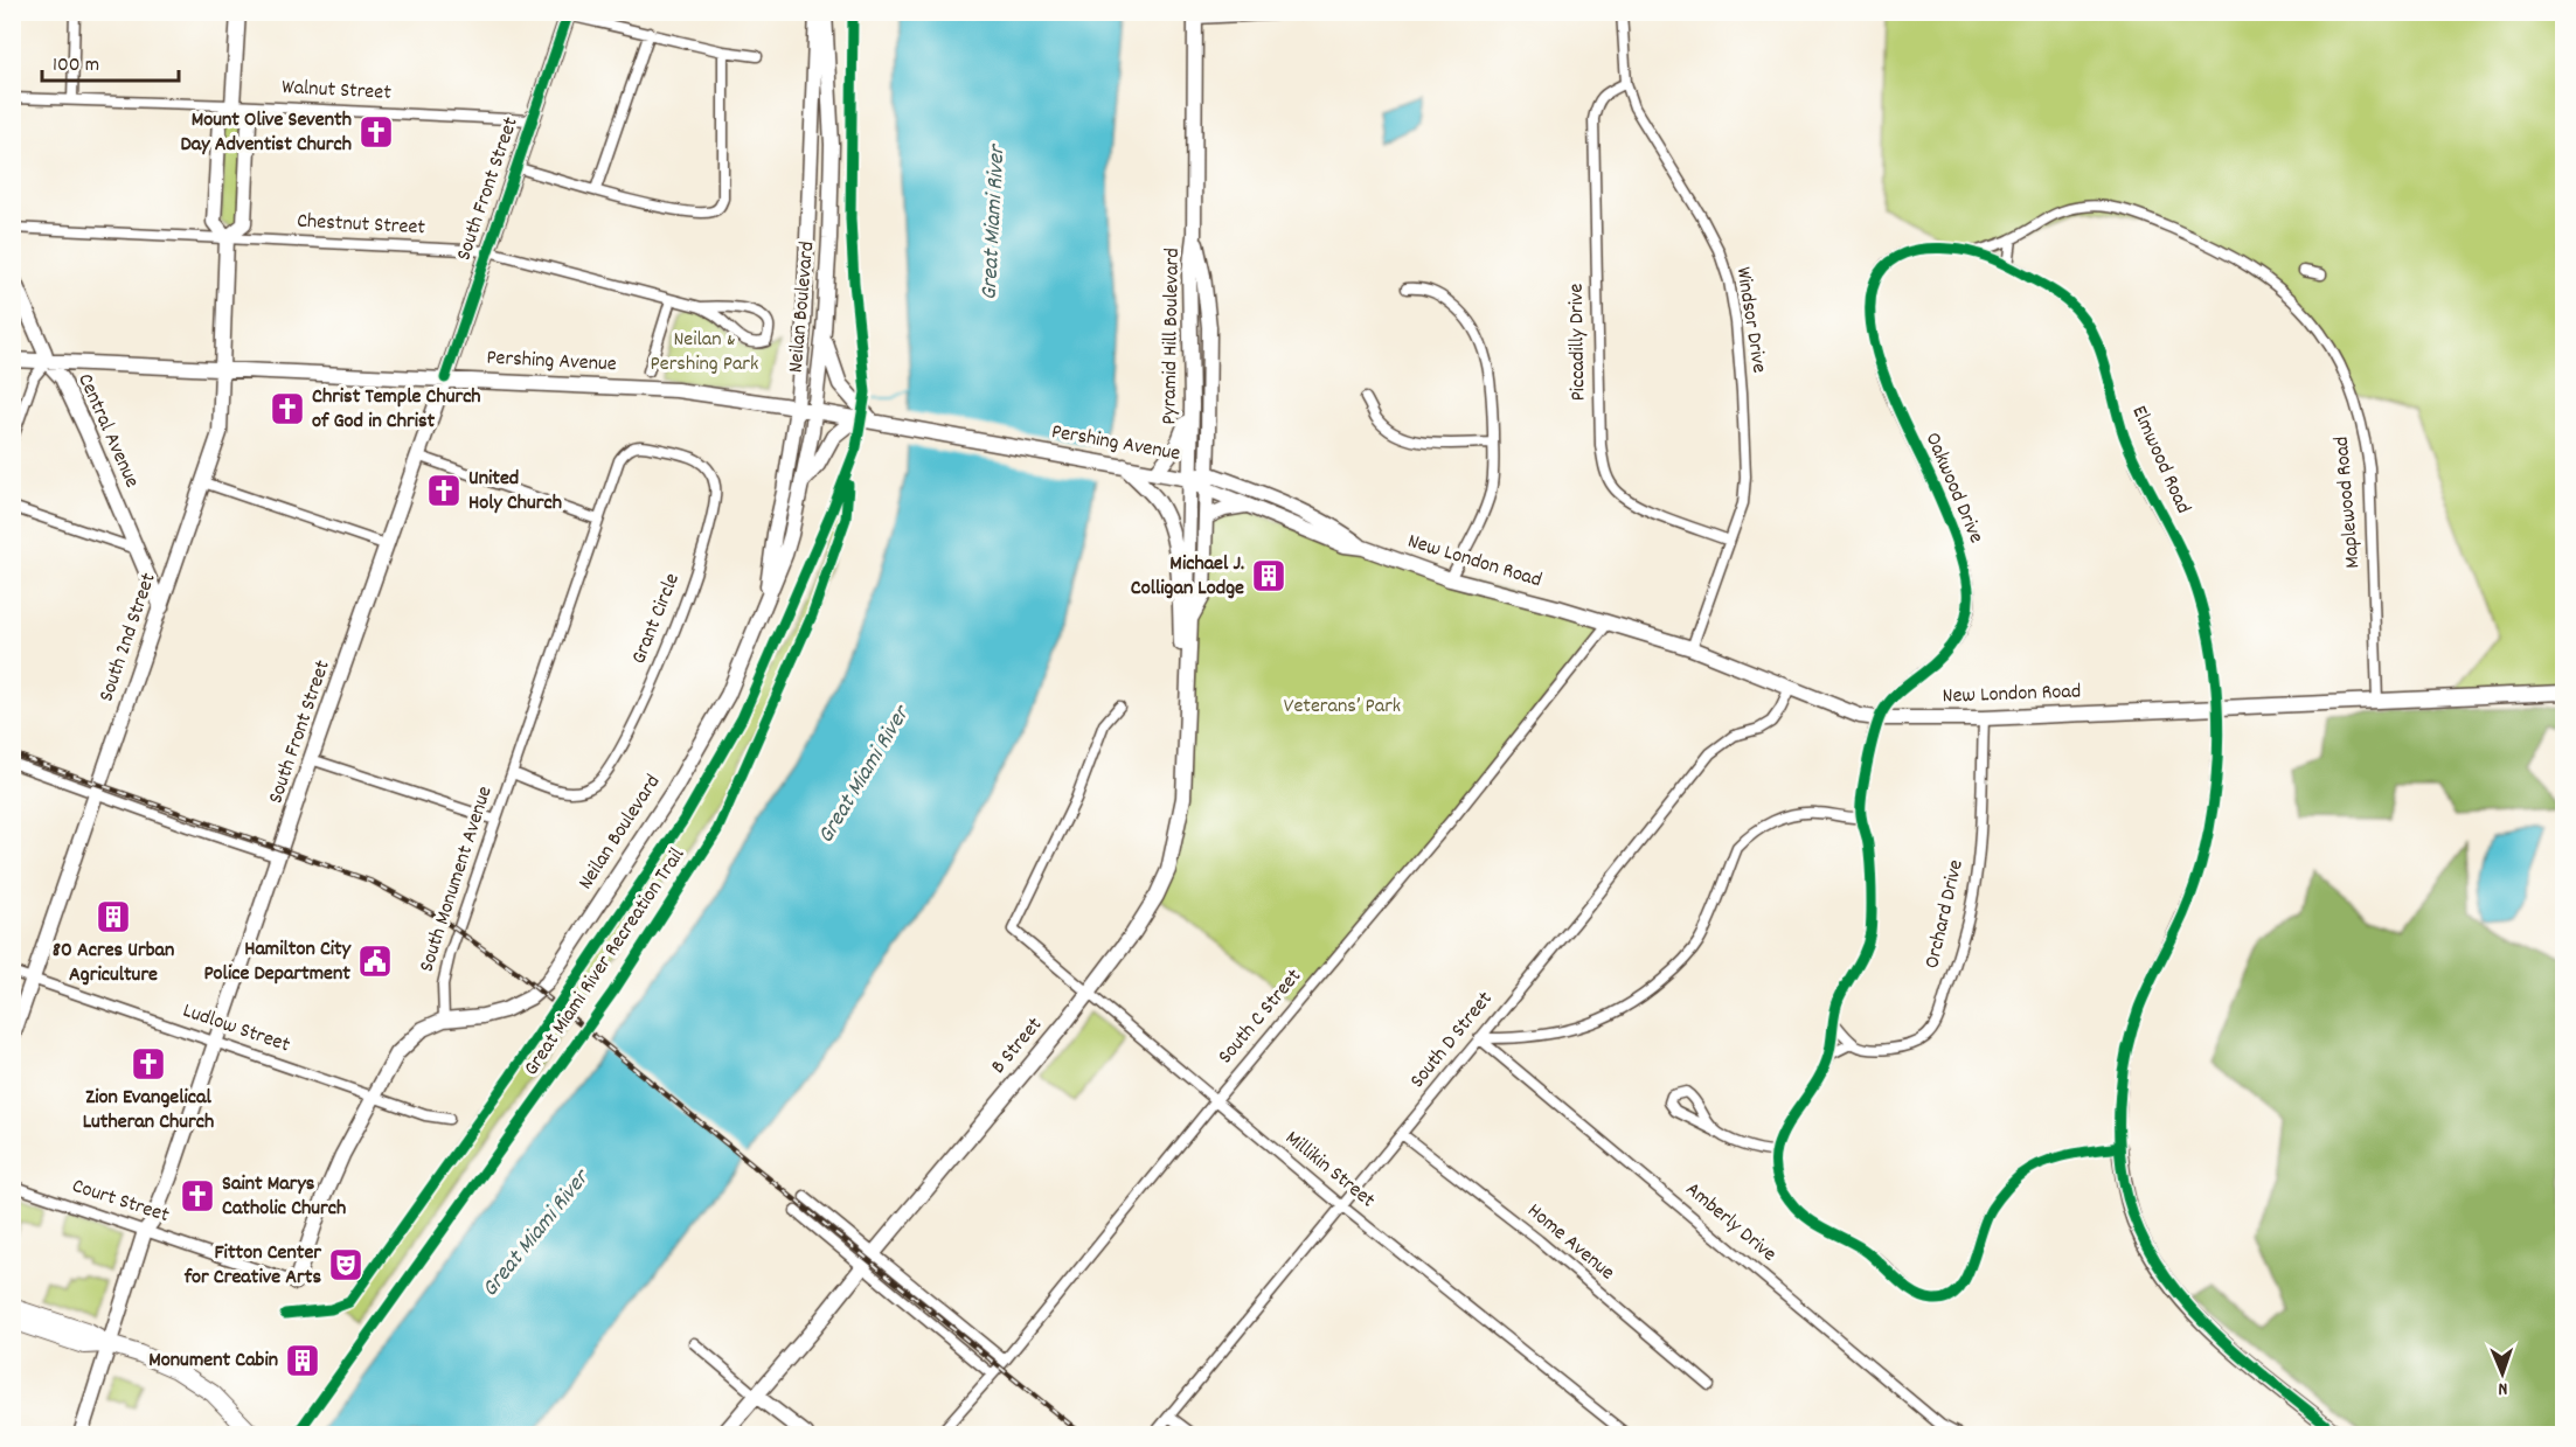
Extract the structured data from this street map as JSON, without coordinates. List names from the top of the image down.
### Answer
{
  "streets": {
    "street": [
      "Walnut Street",
      "South Front Street",
      "Chestnut Street",
      "Neilan Boulevard",
      "Windsor Drive",
      "Pyramid Hill Boulevard",
      "Piccadilly Drive",
      "Pershing Avenue",
      "Central Avenue",
      "Elmwood Road",
      "Oakwood Drive",
      "Maplewood Road",
      "New London Road",
      "Grant Circle",
      "South 2nd Street",
      "South Monument Avenue",
      "Orchard Drive",
      "South C Street",
      "Ludlow Street",
      "South D Street",
      "B Street",
      "Millikin Street",
      "Court Street",
      "Amberly Drive",
      "Home Avenue"
    ],
    "cycle path": ["Great Miami River Recreation Trail"]
  },
  "crossings": [
    ["Walnut Street", "South Front Street"],
    ["Walnut Street", "South 2nd Street"],
    ["South Front Street", "Chestnut Street"],
    ["South Front Street", "Pershing Avenue"],
    ["South Front Street", "Ludlow Street"],
    ["South Front Street", "Court Street"],
    ["Chestnut Street", "South 2nd Street"],
    ["Neilan Boulevard", "Pershing Avenue"],
    ["Neilan Boulevard", "South Monument Avenue"],
    ["Windsor Drive", "Piccadilly Drive"],
    ["Windsor Drive", "New London Road"],
    ["Pyramid Hill Boulevard", "Pershing Avenue"],
    ["Pyramid Hill Boulevard", "New London Road"],
    ["Pyramid Hill Boulevard", "B Street"],
    ["Pershing Avenue", "Central Avenue"],
    ["Pershing Avenue", "New London Road"],
    ["Pershing Avenue", "South 2nd Street"],
    ["Pershing Avenue", "B Street"],
    ["Central Avenue", "South 2nd Street"],
    ["Elmwood Road", "Oakwood Drive"],
    ["Elmwood Road", "New London Road"],
    ["Oakwood Drive", "Maplewood Road"],
    ["Oakwood Drive", "New London Road"],
    ["Maplewood Road", "New London Road"],
    ["New London Road", "Orchard Drive"],
    ["New London Road", "South C Street"],
    ["New London Road", "South D Street"],
    ["New London Road", "B Street"],
    ["Grant Circle", "South Monument Avenue"],
    ["South 2nd Street", "Ludlow Street"],
    ["South C Street", "Millikin Street"],
    ["South D Street", "Millikin Street"],
    ["South D Street", "Amberly Drive"],
    ["South D Street", "Home Avenue"],
    ["B Street", "Millikin Street"]
  ],
  "water": ["Great Miami River"],
  "parks": ["Neilan & Pershing Park", "Veterans’ Park"],
  "places": {
    "church": [
      "Mount Olive Seventh Day Adventist Church",
      "Christ Temple Church of God in Christ",
      "United Holy Church",
      "Zion Evangelical Lutheran Church",
      "Saint Marys Catholic Church"
    ],
    "building": ["Michael J. Colligan Lodge", "80 Acres Urban Agriculture", "Monument Cabin"],
    "public building": ["Hamilton City Police Department"],
    "theatre": ["Fitton Center for Creative Arts"]
  },
  "scale_bar": "100 m",
  "north": "bottom"
}
